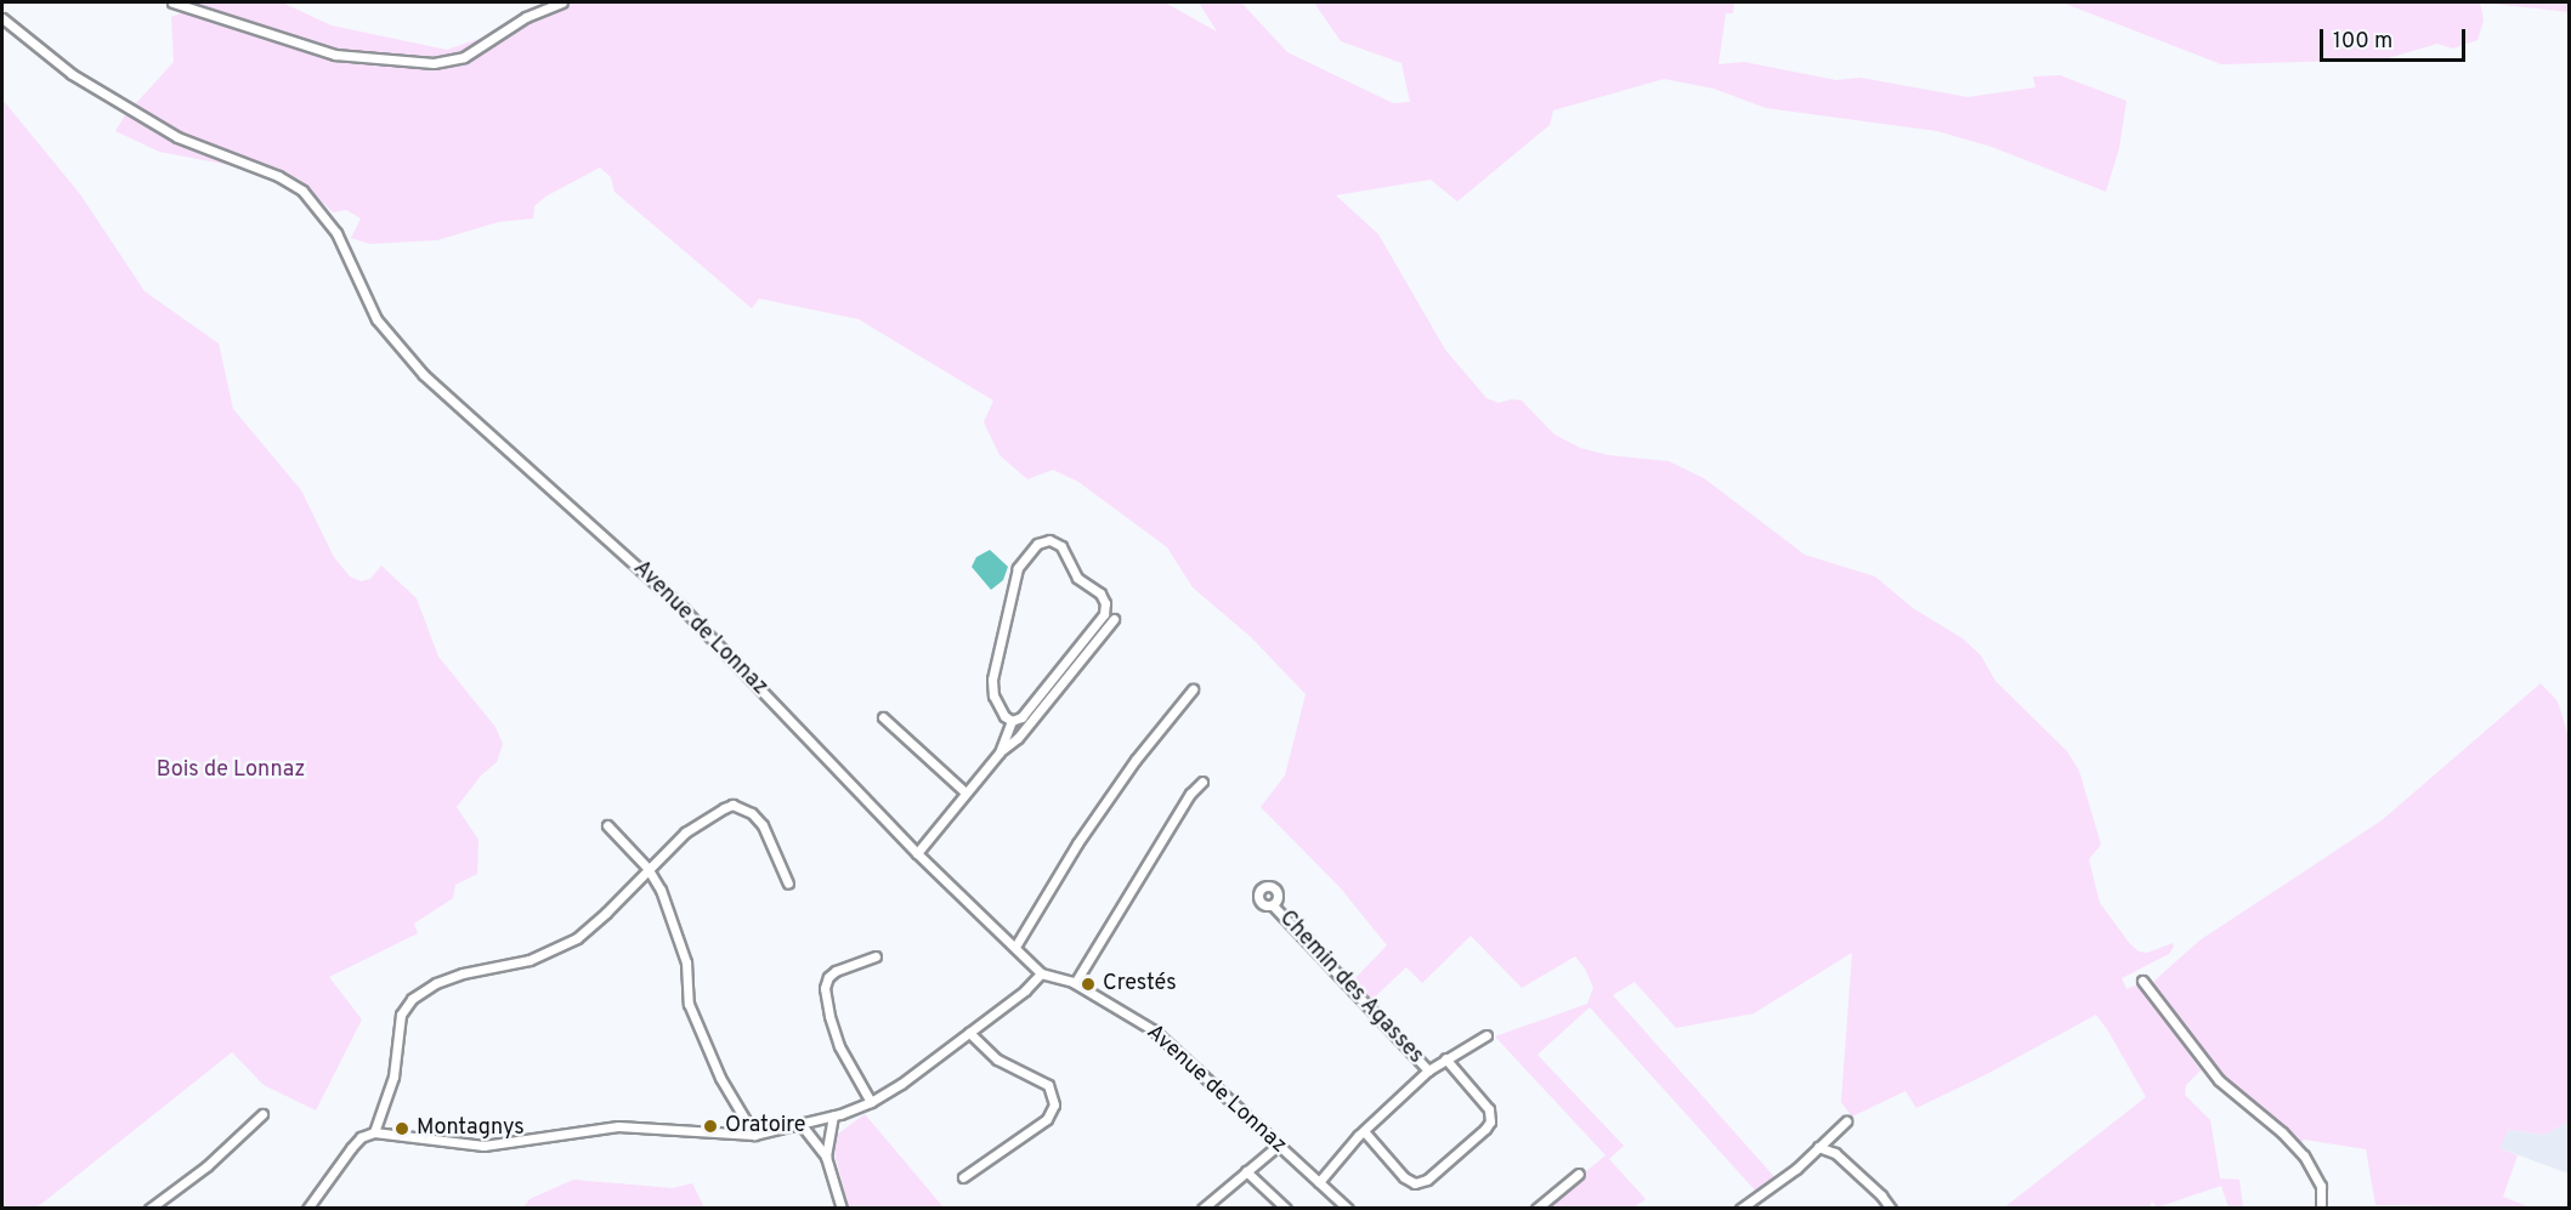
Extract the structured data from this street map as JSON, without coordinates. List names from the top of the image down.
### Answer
{
  "streets": {
    "street": ["Avenue de Lonnaz", "Chemin des Agasses"]
  },
  "crossings": [
    ["Avenue de Lonnaz", "Chemin des Agasses"]
  ],
  "parks": ["Bois de Lonnaz"],
  "places": ["Crestés", "Oratoire", "Montagnys"],
  "scale_bar": "100 m"
}
